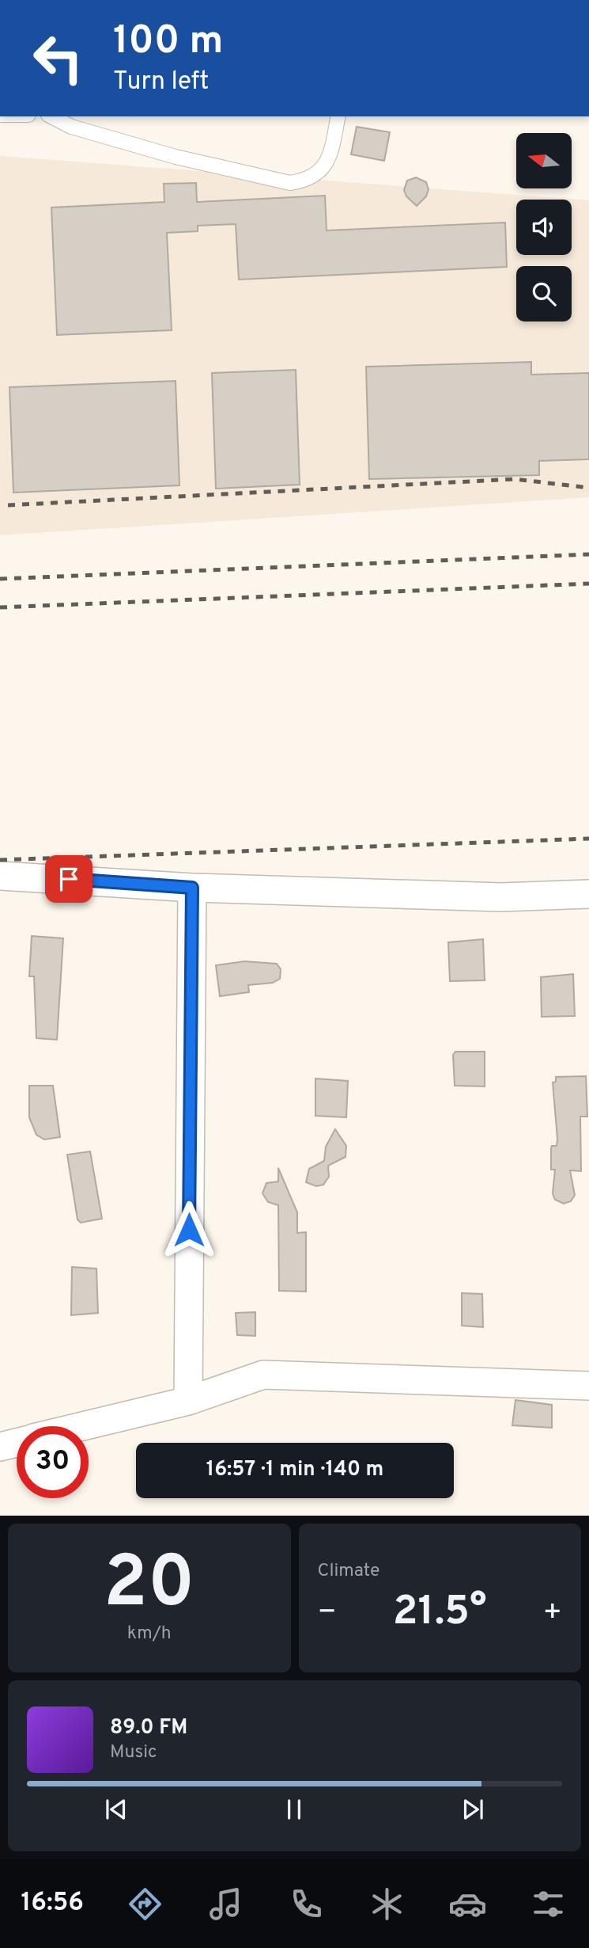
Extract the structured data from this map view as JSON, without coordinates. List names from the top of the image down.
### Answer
{
  "north": "left",
  "page": {
    "turn": ["100 m", "Turn left"],
    "limit": "30",
    "trip": "16:57 · 1 min · 140 m",
    "tile": [
      ["20", "km/h"],
      "Climate"
    ],
    "heat": ["−", "21.5°", "+"],
    "song": ["89.0 FM", "Music"],
    "tabs": "16:56"
  }
}
